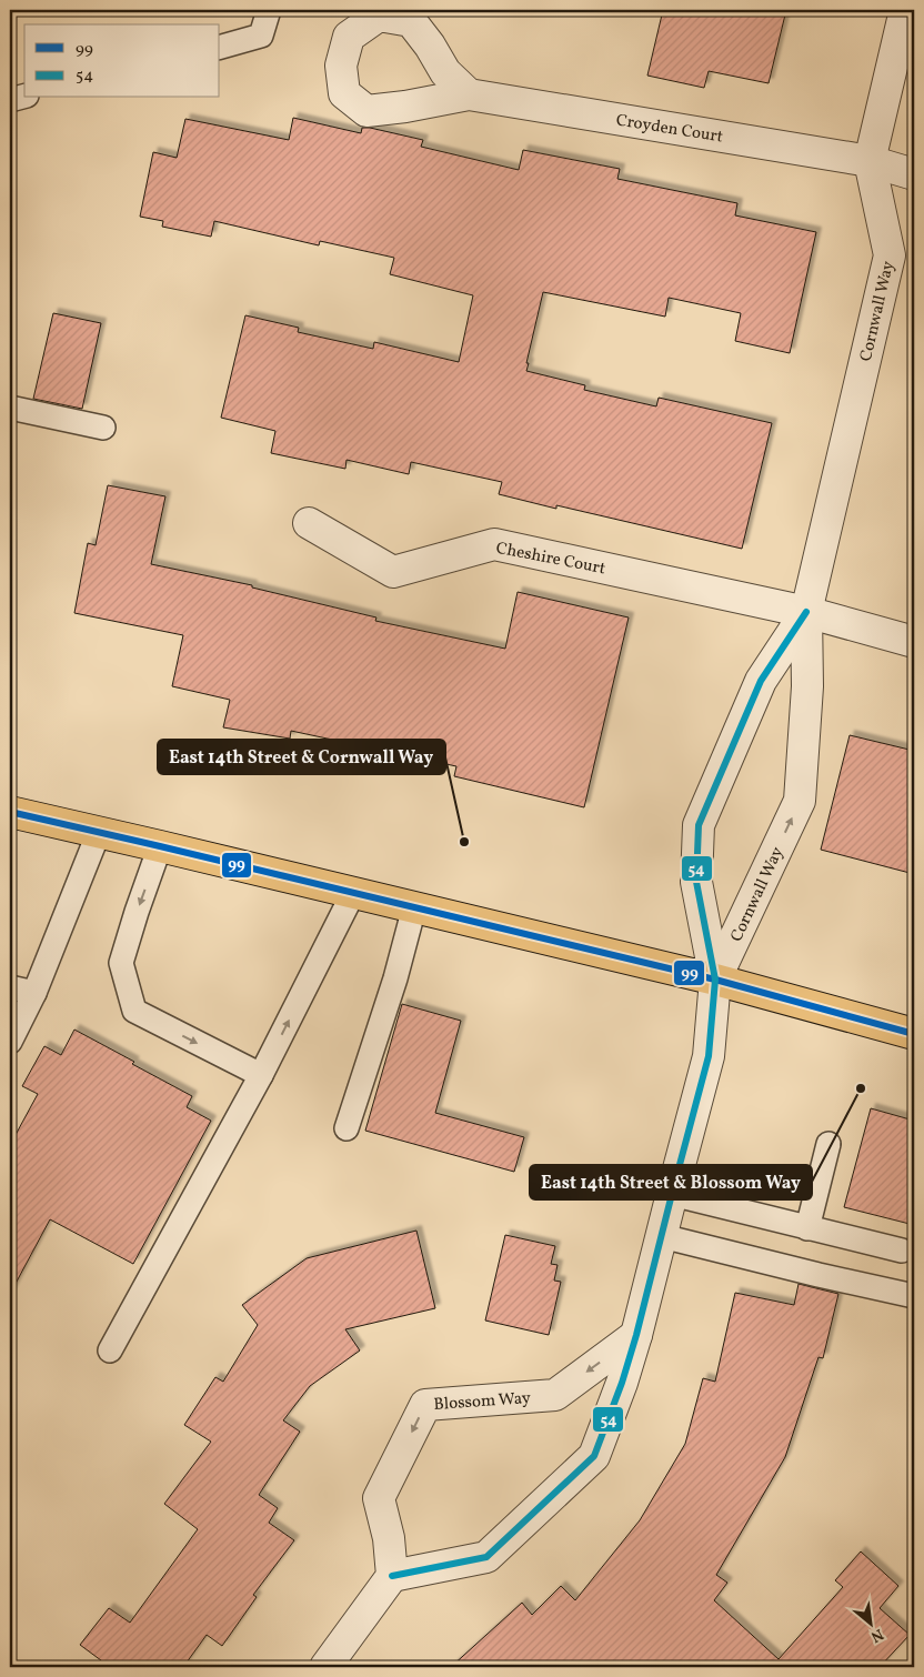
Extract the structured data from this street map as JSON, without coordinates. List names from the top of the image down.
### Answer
{
  "streets": {
    "street": [
      "Croyden Court",
      "Cornwall Way",
      "Cheshire Court",
      "Blossom Way"
    ]
  },
  "crossings": [
    ["Croyden Court", "Cornwall Way"],
    ["Cornwall Way", "Cheshire Court"]
  ],
  "places": ["East 14th Street & Cornwall Way", "East 14th Street & Blossom Way"],
  "lines": ["transit line 54", "transit line 99"],
  "legend": ["99", "54"],
  "north": "bottom right"
}
